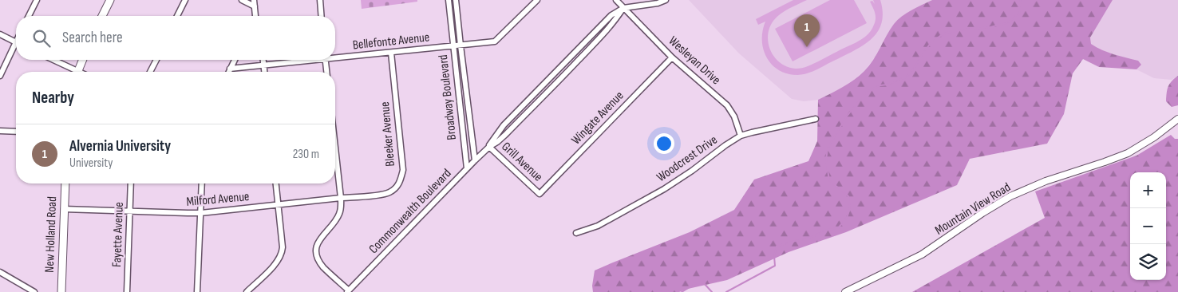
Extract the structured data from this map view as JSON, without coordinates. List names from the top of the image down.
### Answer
{
  "streets": {
    "main road": ["New Holland Road"],
    "street": [
      "Bellefonte Avenue",
      "Wesleyan Drive",
      "Broadway Boulevard",
      "Wingate Avenue",
      "Bleeker Avenue",
      "Woodcrest Drive",
      "Grill Avenue",
      "Milford Avenue",
      "Mountain View Road",
      "Commonwealth Boulevard",
      "Fayette Avenue"
    ]
  },
  "crossings": [
    ["Bellefonte Avenue", "Broadway Boulevard"],
    ["Bellefonte Avenue", "Bleeker Avenue"],
    ["Wesleyan Drive", "Wingate Avenue"],
    ["Wesleyan Drive", "Woodcrest Drive"],
    ["Wesleyan Drive", "Commonwealth Boulevard"],
    ["Broadway Boulevard", "Commonwealth Boulevard"],
    ["Wingate Avenue", "Grill Avenue"],
    ["Bleeker Avenue", "Milford Avenue"],
    ["Grill Avenue", "Commonwealth Boulevard"],
    ["Milford Avenue", "New Holland Road"],
    ["Milford Avenue", "Fayette Avenue"]
  ],
  "page": {
    "pins": "1",
    "search": "Search here",
    "heading": "Nearby",
    "list": [
      {
        "mark": "1",
        "name": "Alvernia University",
        "note": "University",
        "value": "230 m"
      }
    ],
    "map_buttons": ["+", "−"]
  }
}
